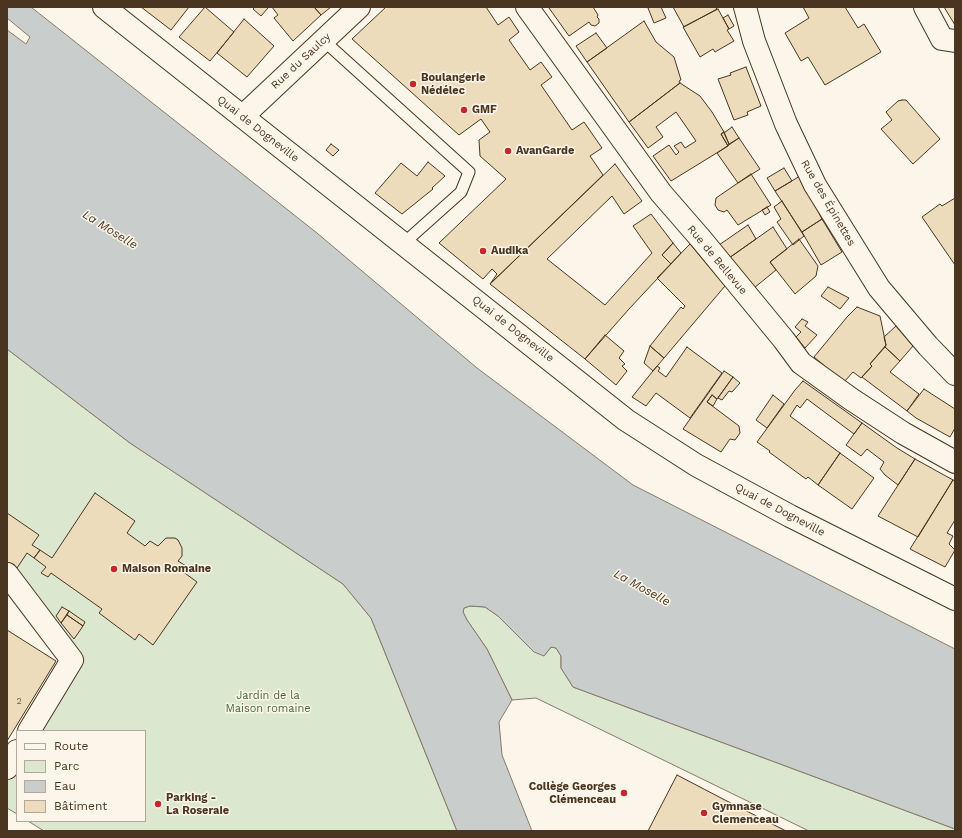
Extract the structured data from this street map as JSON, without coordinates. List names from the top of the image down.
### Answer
{
  "streets": {
    "street": [
      "Rue du Saulcy",
      "Quai de Dogneville",
      "Rue des Épinettes",
      "Rue de Bellevue"
    ]
  },
  "crossings": [
    ["Rue du Saulcy", "Quai de Dogneville"]
  ],
  "water": ["La Moselle"],
  "parks": ["Jardin de la Maison romaine"],
  "places": [
    "Boulangerie Nédélec",
    "GMF",
    "AvanGarde",
    "Audika",
    "Maison Romaine",
    "Collège Georges Clémenceau",
    "Parking - La Roseraie",
    "Gymnase Clemenceau"
  ],
  "house_numbers": ["2"],
  "legend": [
    "Route",
    "Parc",
    "Eau",
    "Bâtiment"
  ]
}
